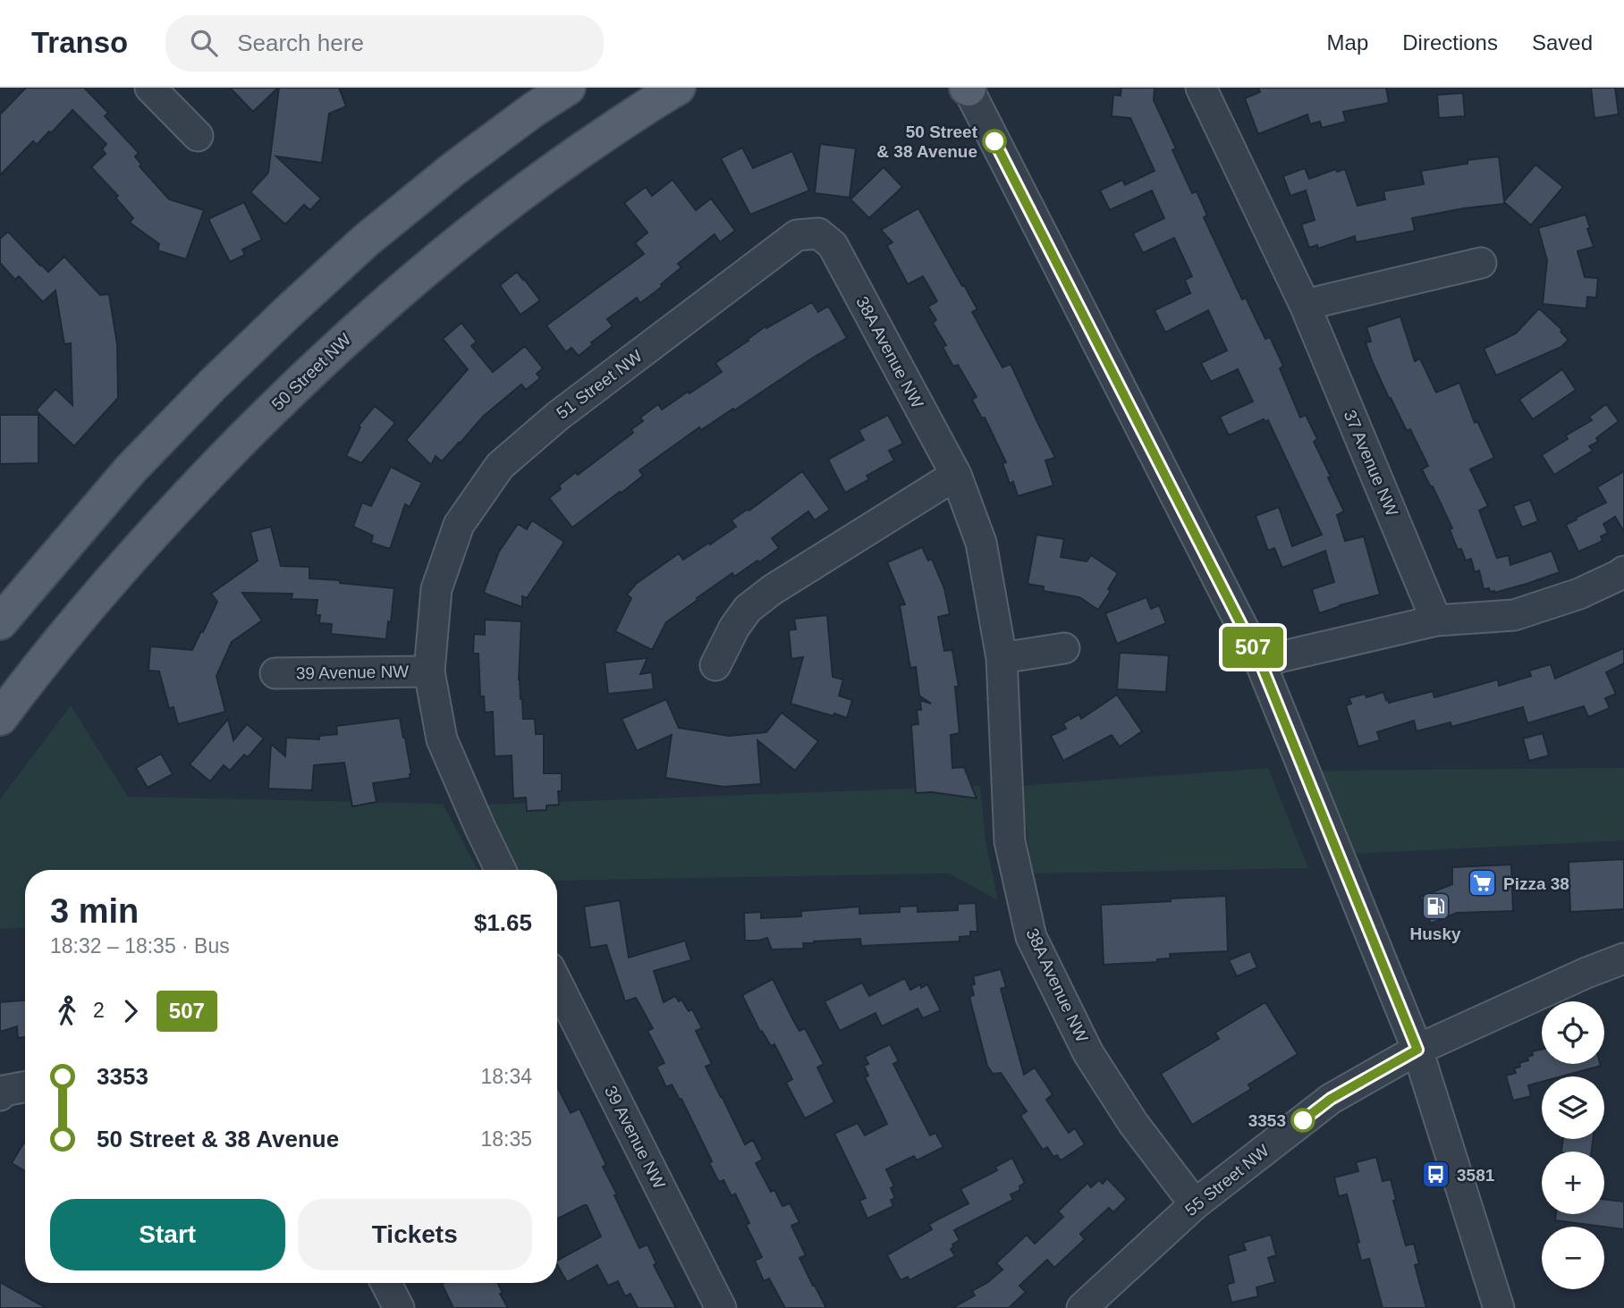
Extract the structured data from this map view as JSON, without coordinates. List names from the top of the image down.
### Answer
{
  "streets": {
    "main road": ["50 Street NW"],
    "street": [
      "38A Avenue NW",
      "51 Street NW",
      "37 Avenue NW",
      "39 Avenue NW",
      "55 Street NW"
    ]
  },
  "crossings": [
    ["38A Avenue NW", "51 Street NW"],
    ["38A Avenue NW", "55 Street NW"],
    ["51 Street NW", "39 Avenue NW"]
  ],
  "places": {
    "other": ["50 Street & 38 Avenue", "3353"],
    "supermarket": ["Pizza 38"],
    "fuel station": ["Husky"],
    "bus stop": ["3581"]
  },
  "lines": ["bus line 507"],
  "page": {
    "header": "Transo",
    "search": "Search here",
    "nav": ["Map", "Directions", "Saved"],
    "on_map": "507",
    "heading": ["3 min", "18:32 – 18:35 · Bus", "$1.65"],
    "legs": ["2", "507"],
    "map_buttons": ["+", "−"],
    "list": [
      {
        "name": "3353",
        "value": "18:34"
      },
      {
        "name": "50 Street & 38 Avenue",
        "value": "18:35"
      }
    ],
    "buttons": ["Start", "Tickets"]
  }
}
